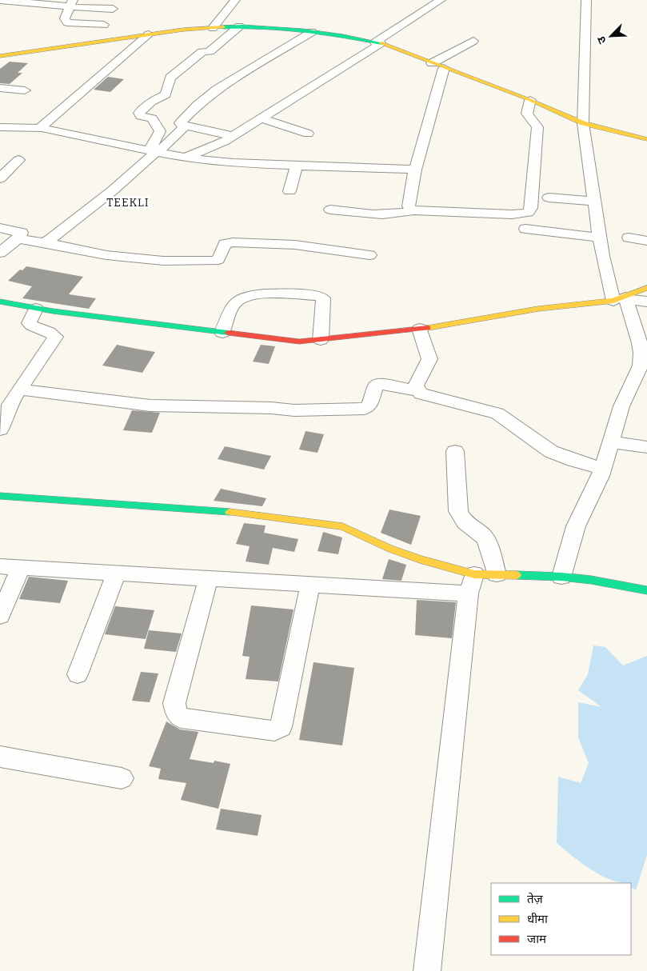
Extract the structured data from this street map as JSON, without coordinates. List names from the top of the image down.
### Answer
{
  "districts": ["TEEKLI"],
  "legend": ["तेज़", "धीमा", "जाम"],
  "north": "bottom left"
}
